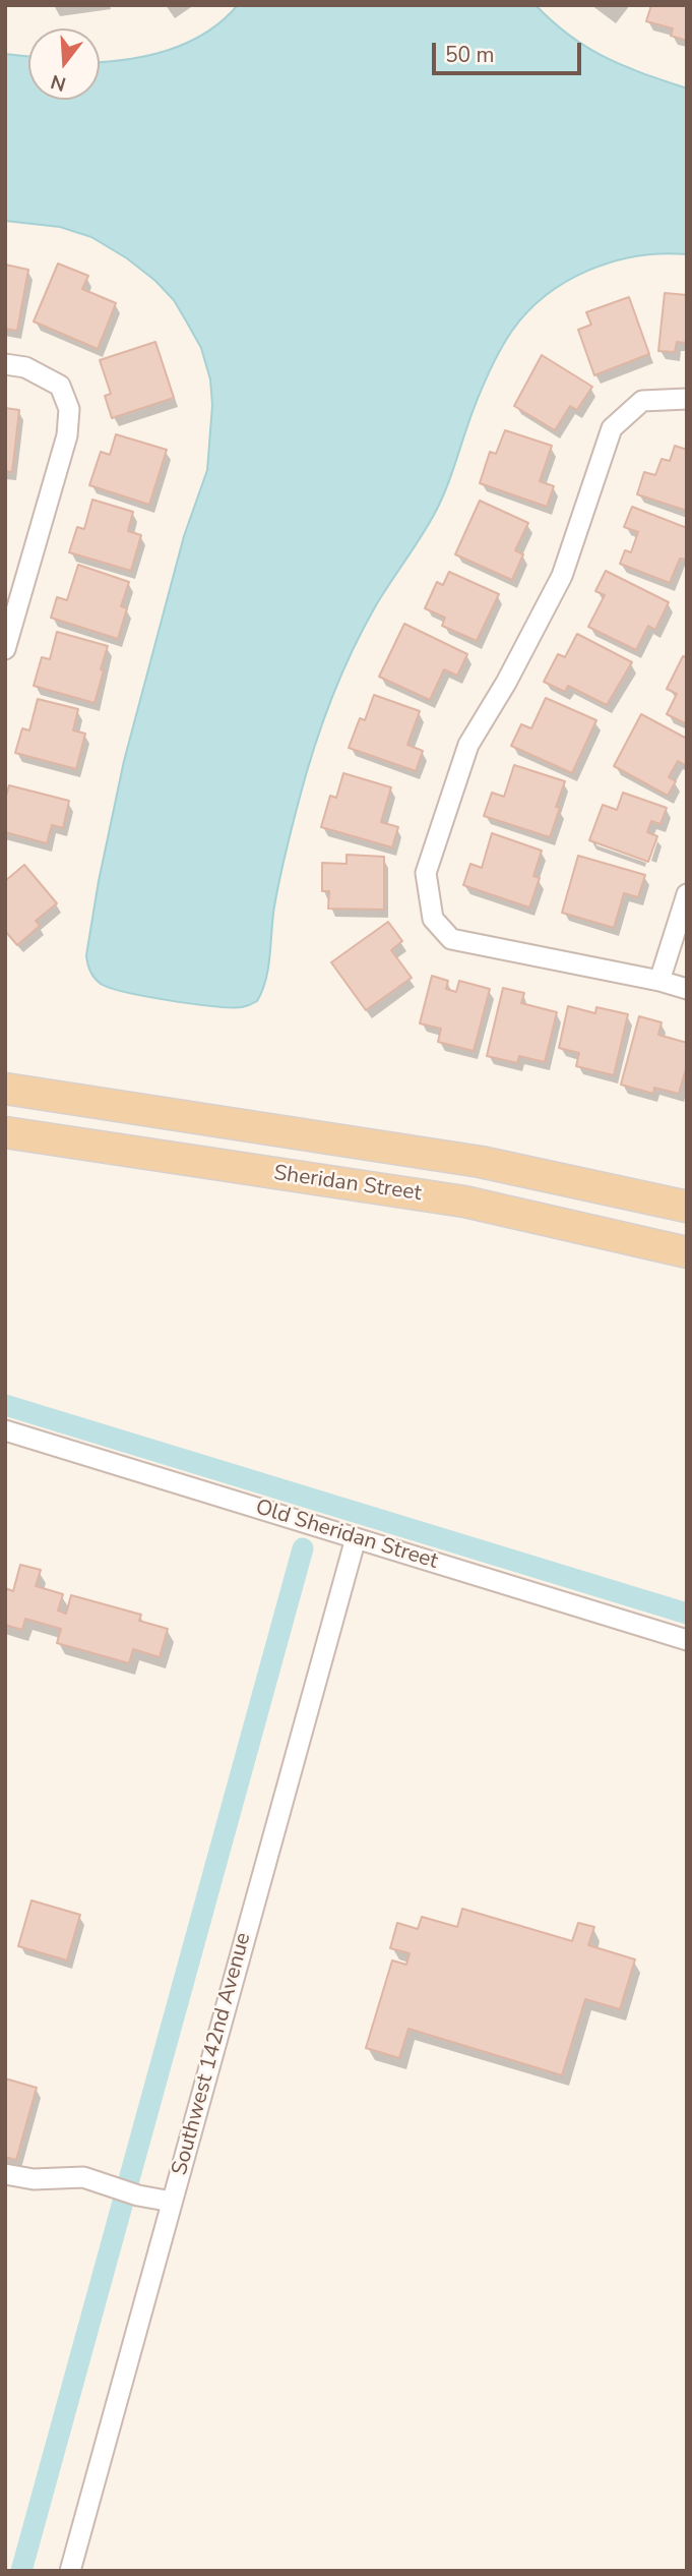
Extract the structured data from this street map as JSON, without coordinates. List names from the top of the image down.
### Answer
{
  "streets": {
    "main road": ["Sheridan Street"],
    "street": ["Old Sheridan Street", "Southwest 142nd Avenue"]
  },
  "crossings": [
    ["Old Sheridan Street", "Southwest 142nd Avenue"]
  ],
  "scale_bar": "50 m",
  "north": "bottom"
}
